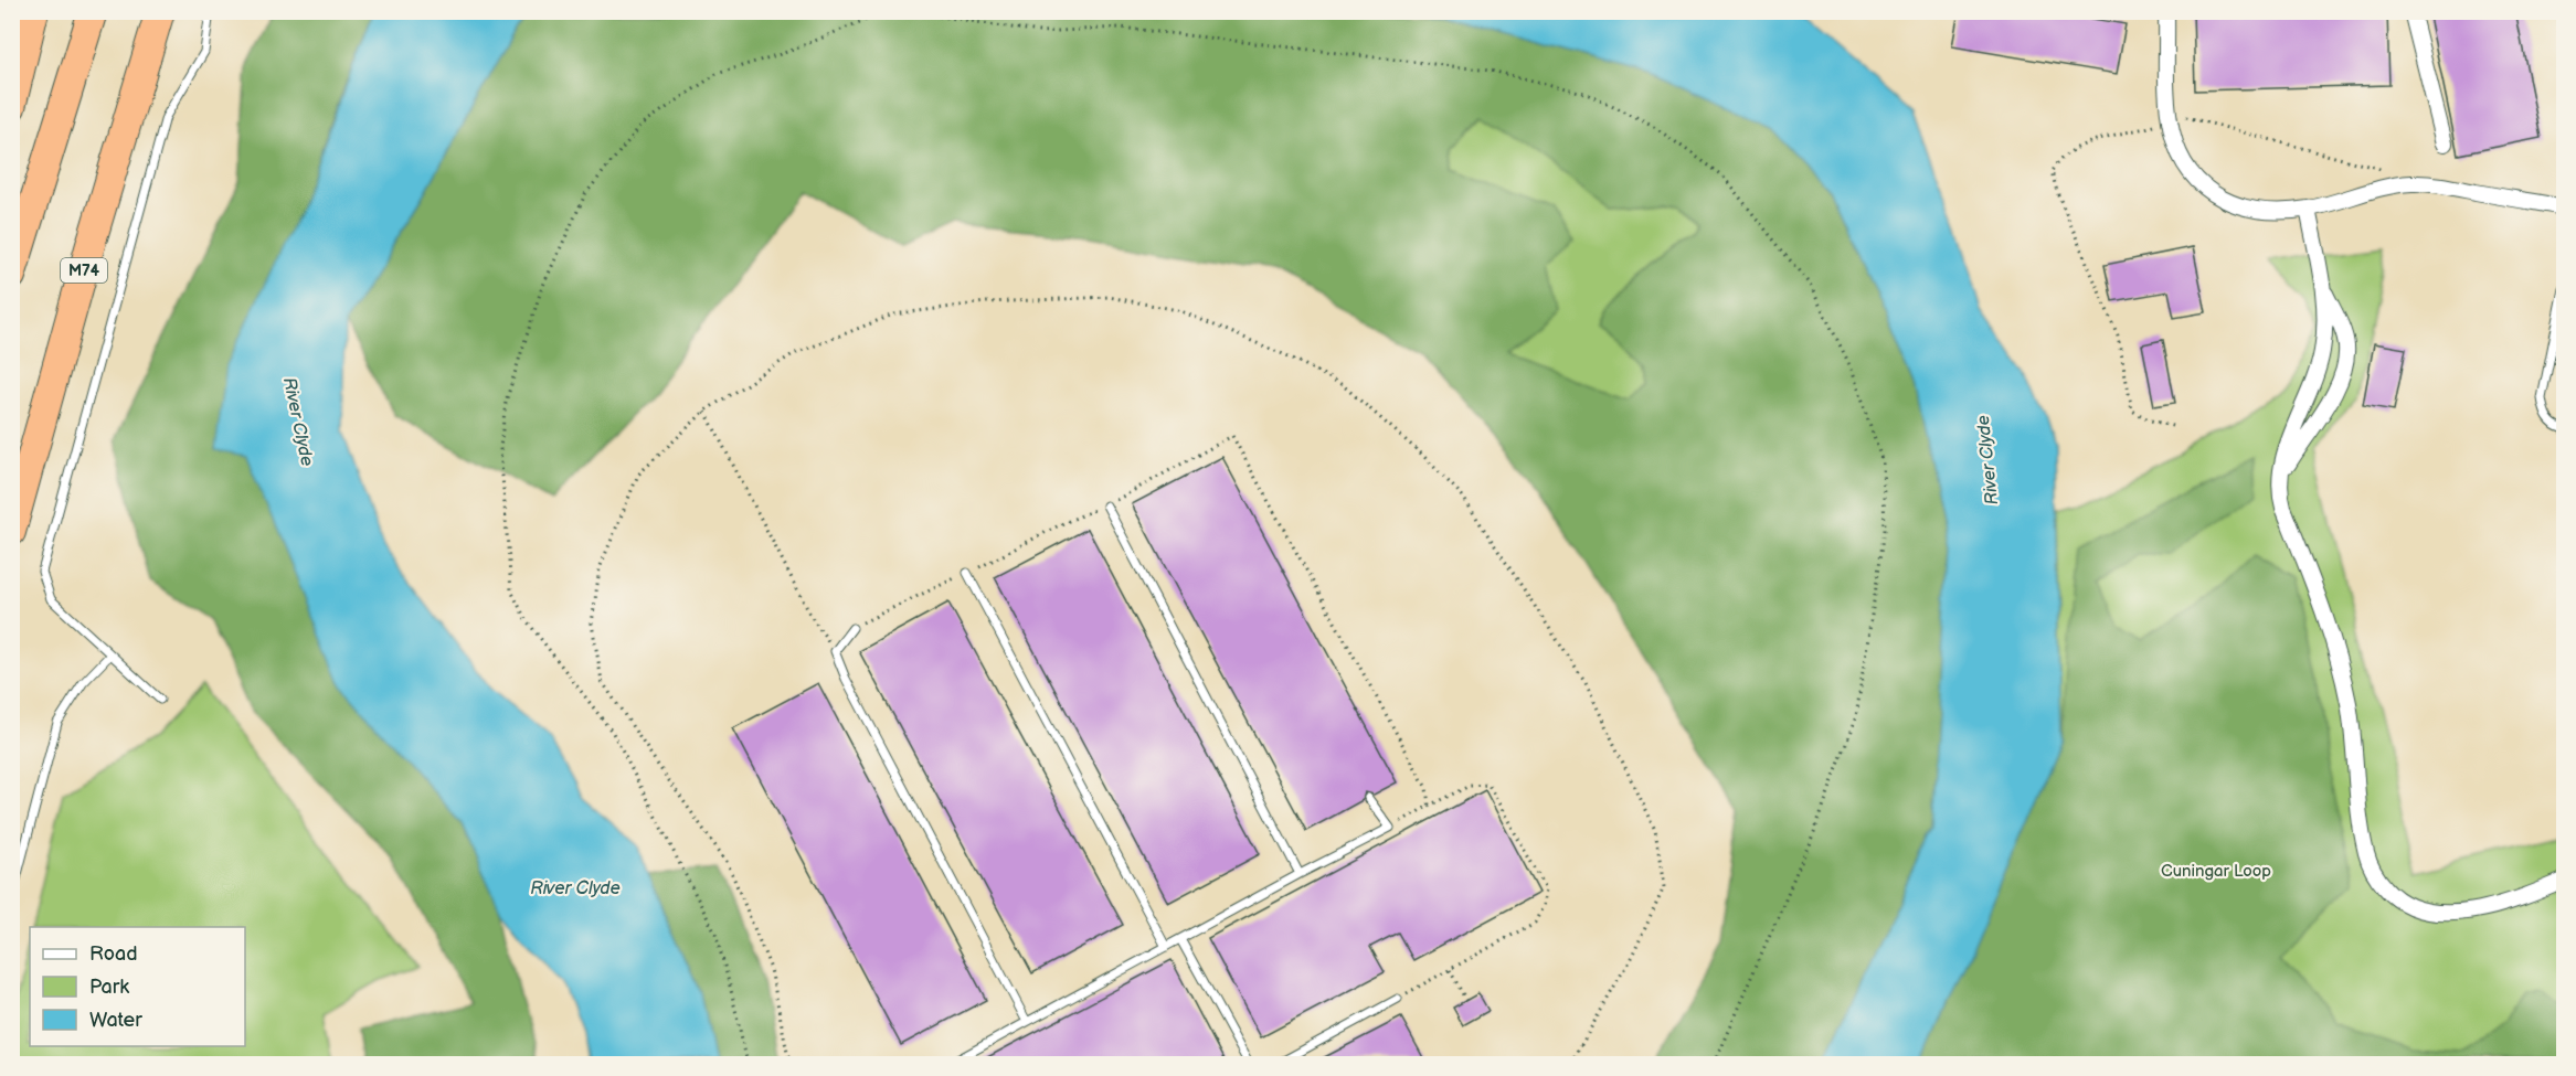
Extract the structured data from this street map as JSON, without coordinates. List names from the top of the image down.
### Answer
{
  "streets": {
    "highway": ["M74"]
  },
  "water": ["River Clyde"],
  "parks": ["Cuningar Loop"],
  "legend": ["Road", "Park", "Water"]
}
